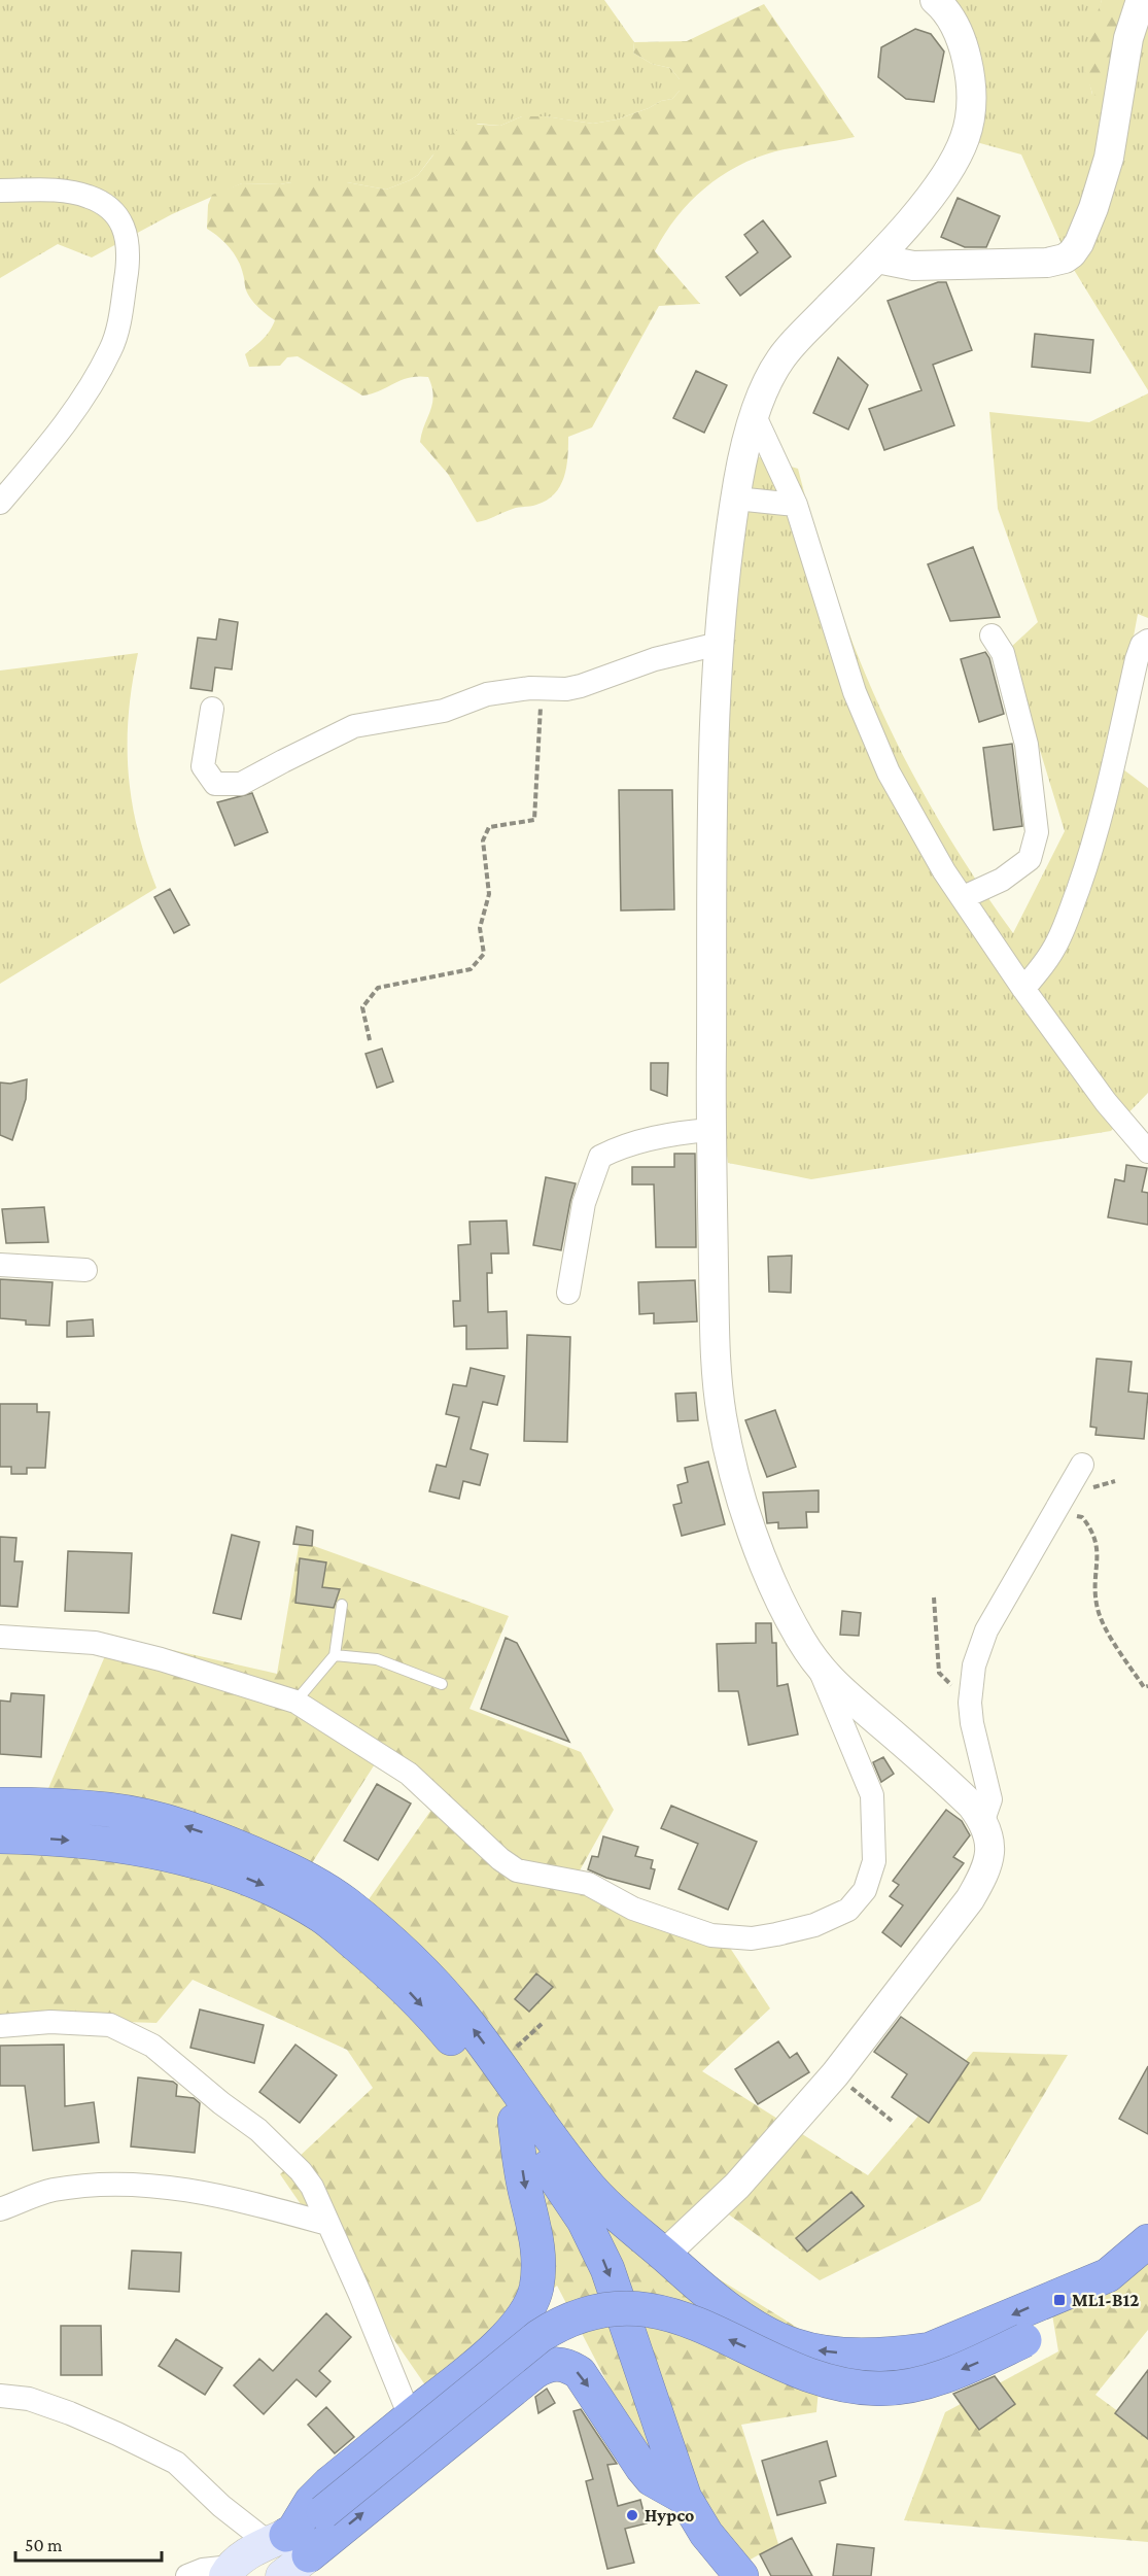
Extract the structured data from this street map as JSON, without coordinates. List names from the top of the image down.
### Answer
{
  "places": {
    "transit": ["ML1-B12"],
    "other": ["Hypco"]
  },
  "scale_bar": "50 m"
}
